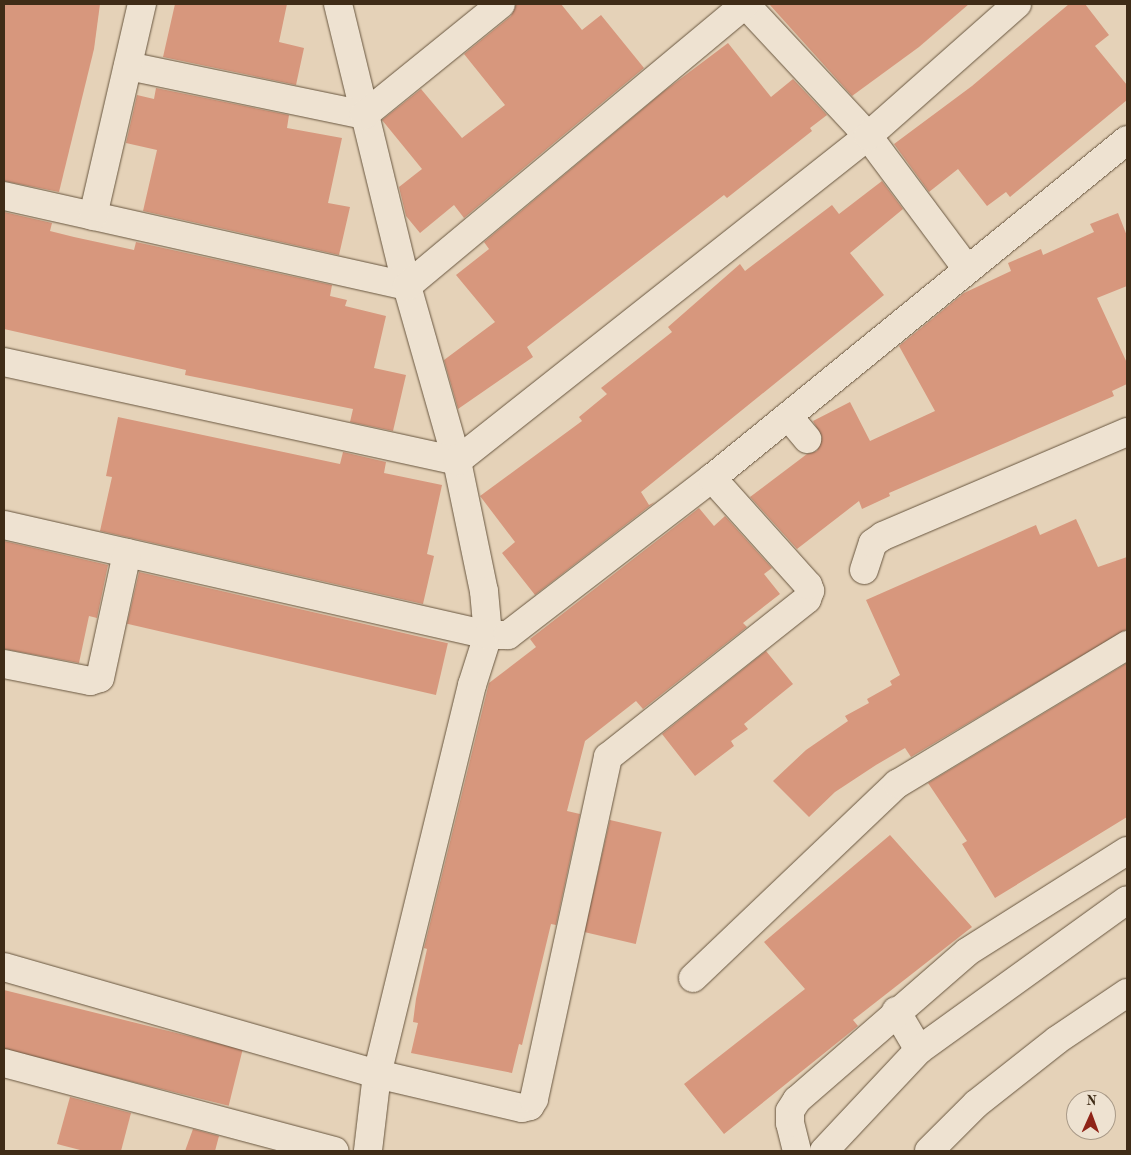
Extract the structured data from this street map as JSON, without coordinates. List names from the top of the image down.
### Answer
{
  "north": "top"
}
